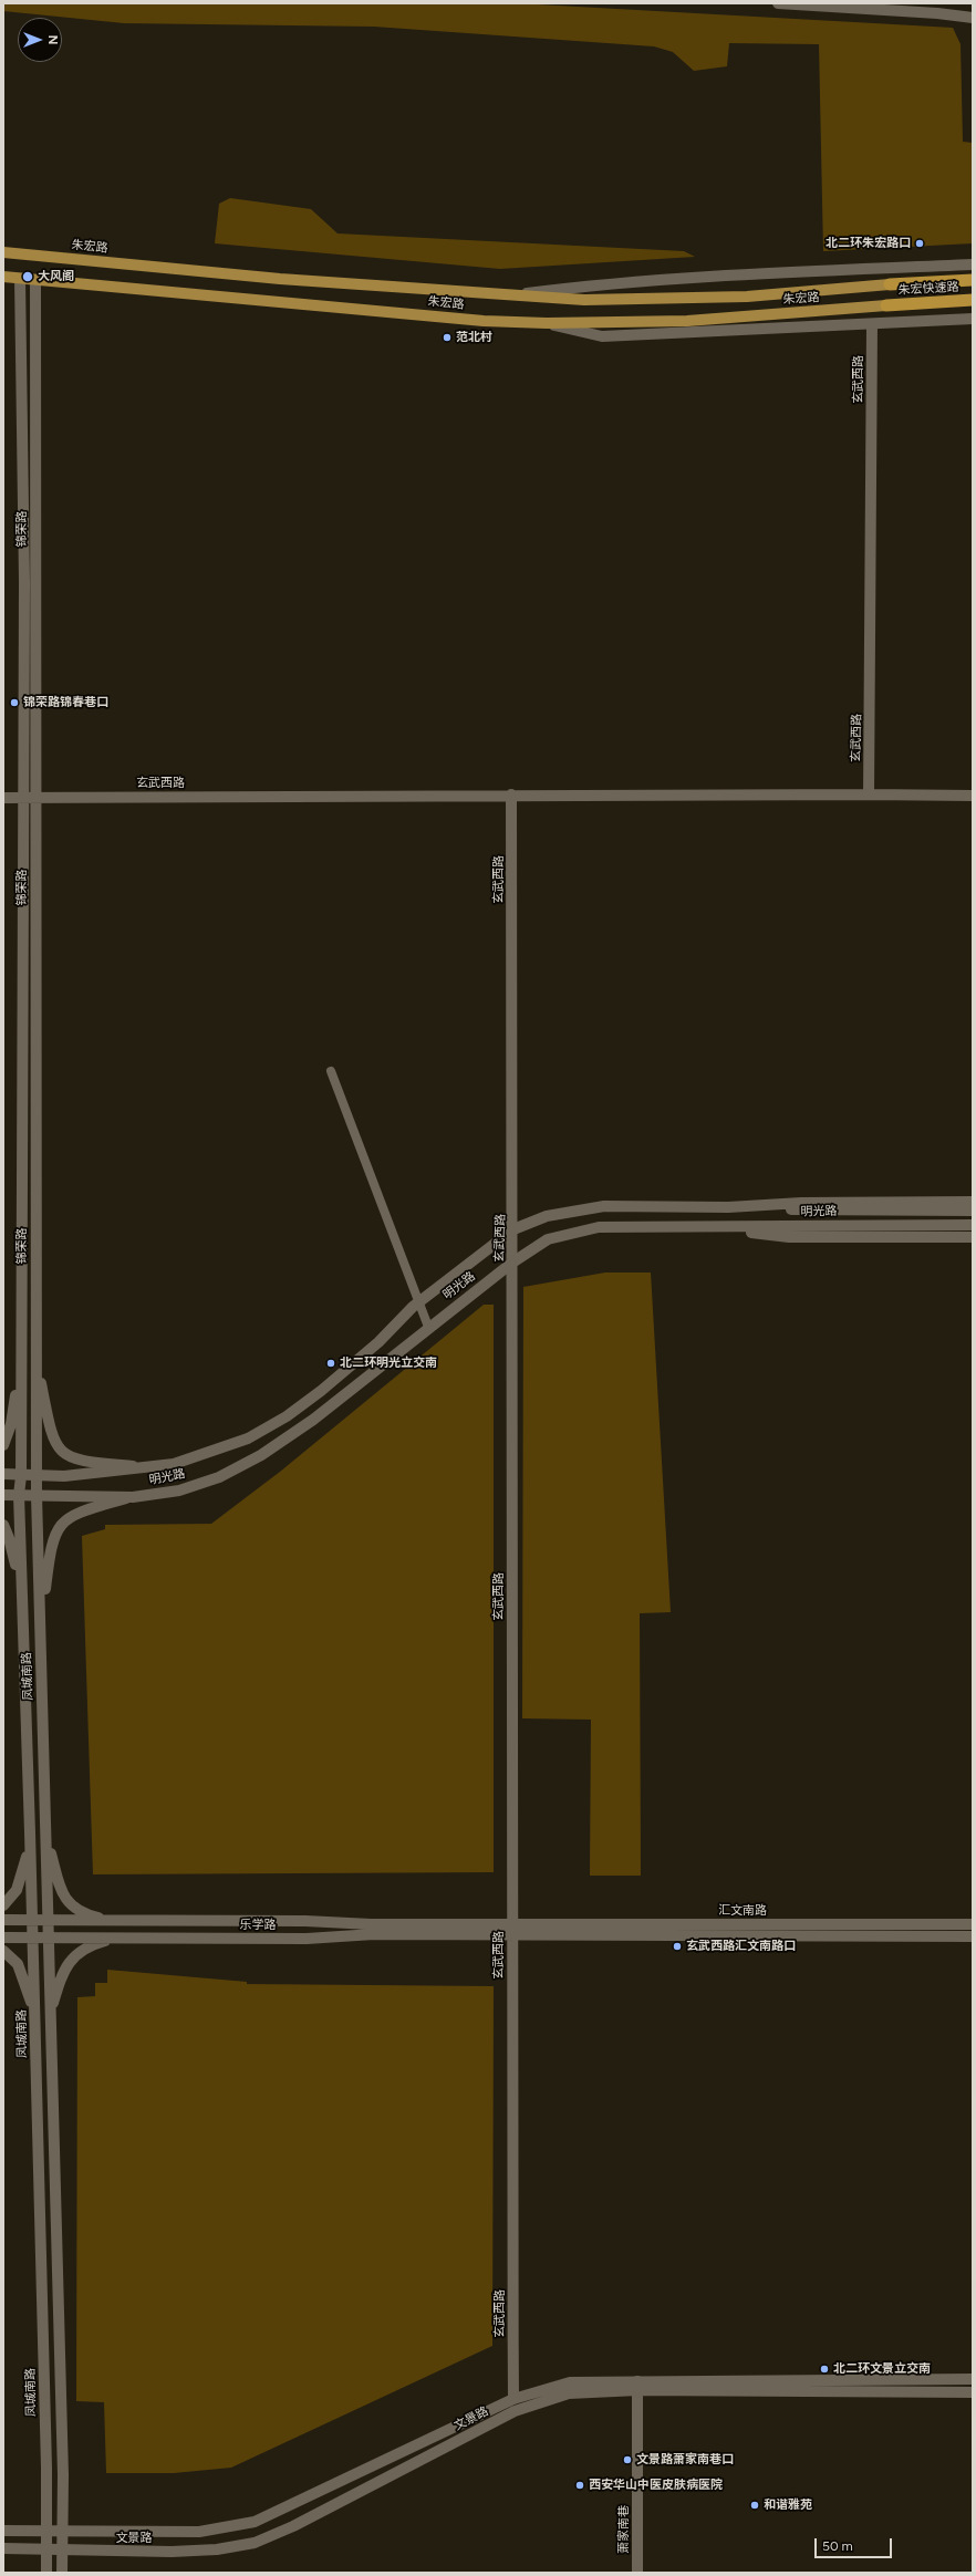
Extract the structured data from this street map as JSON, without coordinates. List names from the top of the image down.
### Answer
{
  "streets": {
    "highway": ["朱宏快速路"],
    "main road": ["朱宏路"],
    "street": [
      "玄武西路",
      "锦荣路",
      "明光路",
      "凤城南路",
      "汇文南路",
      "乐学路",
      "文景路",
      "萧家南巷"
    ]
  },
  "crossings": [
    ["朱宏路", "朱宏快速路"],
    ["朱宏路", "锦荣路"],
    ["玄武西路", "锦荣路"],
    ["玄武西路", "明光路"],
    ["玄武西路", "汇文南路"],
    ["玄武西路", "乐学路"],
    ["玄武西路", "文景路"],
    ["锦荣路", "明光路"],
    ["锦荣路", "凤城南路"],
    ["明光路", "凤城南路"],
    ["凤城南路", "乐学路"],
    ["凤城南路", "文景路"],
    ["汇文南路", "乐学路"],
    ["文景路", "萧家南巷"]
  ],
  "places": [
    "北二环朱宏路口",
    "大风阁",
    "范北村",
    "锦荣路锦春巷口",
    "北二环明光立交南",
    "玄武西路汇文南路口",
    "北二环文景立交南",
    "文景路萧家南巷口",
    "西安华山中医皮肤病医院",
    "和谐雅苑"
  ],
  "scale_bar": "50 m",
  "north": "right"
}
